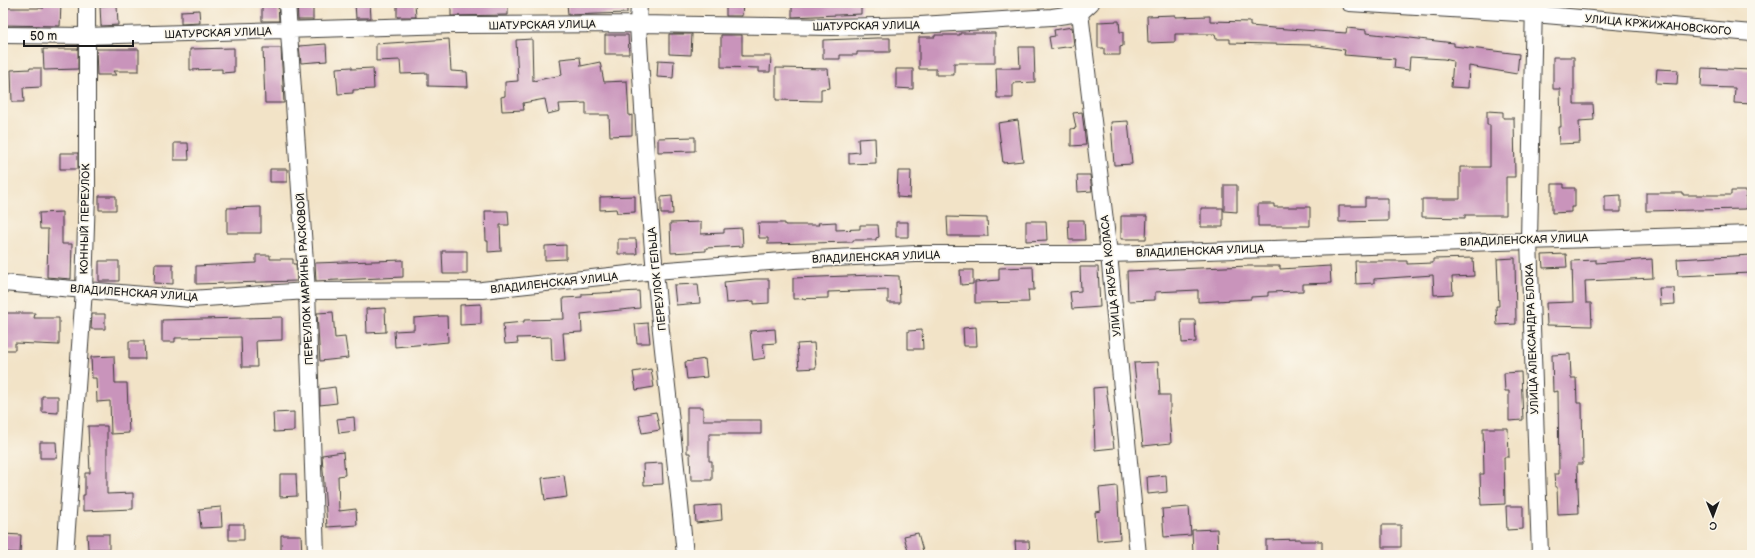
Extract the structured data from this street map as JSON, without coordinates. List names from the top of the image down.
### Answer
{
  "streets": {
    "street": [
      "ШАТУРСКАЯ УЛИЦА",
      "УЛИЦА КРЖИЖАНОВСКОГО",
      "КОННЫЙ ПЕРЕУЛОК",
      "ВЛАДИЛЕНСКАЯ УЛИЦА",
      "УЛИЦА ЯКУБА КОЛАСА",
      "ПЕРЕУЛОК МАРИНЫ РАСКОВОЙ",
      "ПЕРЕУЛОК ГЕЛЬЦА",
      "УЛИЦА АЛЕКСАНДРА БЛОКА"
    ]
  },
  "crossings": [
    ["ШАТУРСКАЯ УЛИЦА", "КОННЫЙ ПЕРЕУЛОК"],
    ["ШАТУРСКАЯ УЛИЦА", "УЛИЦА ЯКУБА КОЛАСА"],
    ["ШАТУРСКАЯ УЛИЦА", "ПЕРЕУЛОК МАРИНЫ РАСКОВОЙ"],
    ["ШАТУРСКАЯ УЛИЦА", "ПЕРЕУЛОК ГЕЛЬЦА"],
    ["УЛИЦА КРЖИЖАНОВСКОГО", "УЛИЦА АЛЕКСАНДРА БЛОКА"],
    ["КОННЫЙ ПЕРЕУЛОК", "ВЛАДИЛЕНСКАЯ УЛИЦА"],
    ["ВЛАДИЛЕНСКАЯ УЛИЦА", "УЛИЦА ЯКУБА КОЛАСА"],
    ["ВЛАДИЛЕНСКАЯ УЛИЦА", "ПЕРЕУЛОК МАРИНЫ РАСКОВОЙ"],
    ["ВЛАДИЛЕНСКАЯ УЛИЦА", "ПЕРЕУЛОК ГЕЛЬЦА"],
    ["ВЛАДИЛЕНСКАЯ УЛИЦА", "УЛИЦА АЛЕКСАНДРА БЛОКА"]
  ],
  "scale_bar": "50 m",
  "north": "bottom"
}
